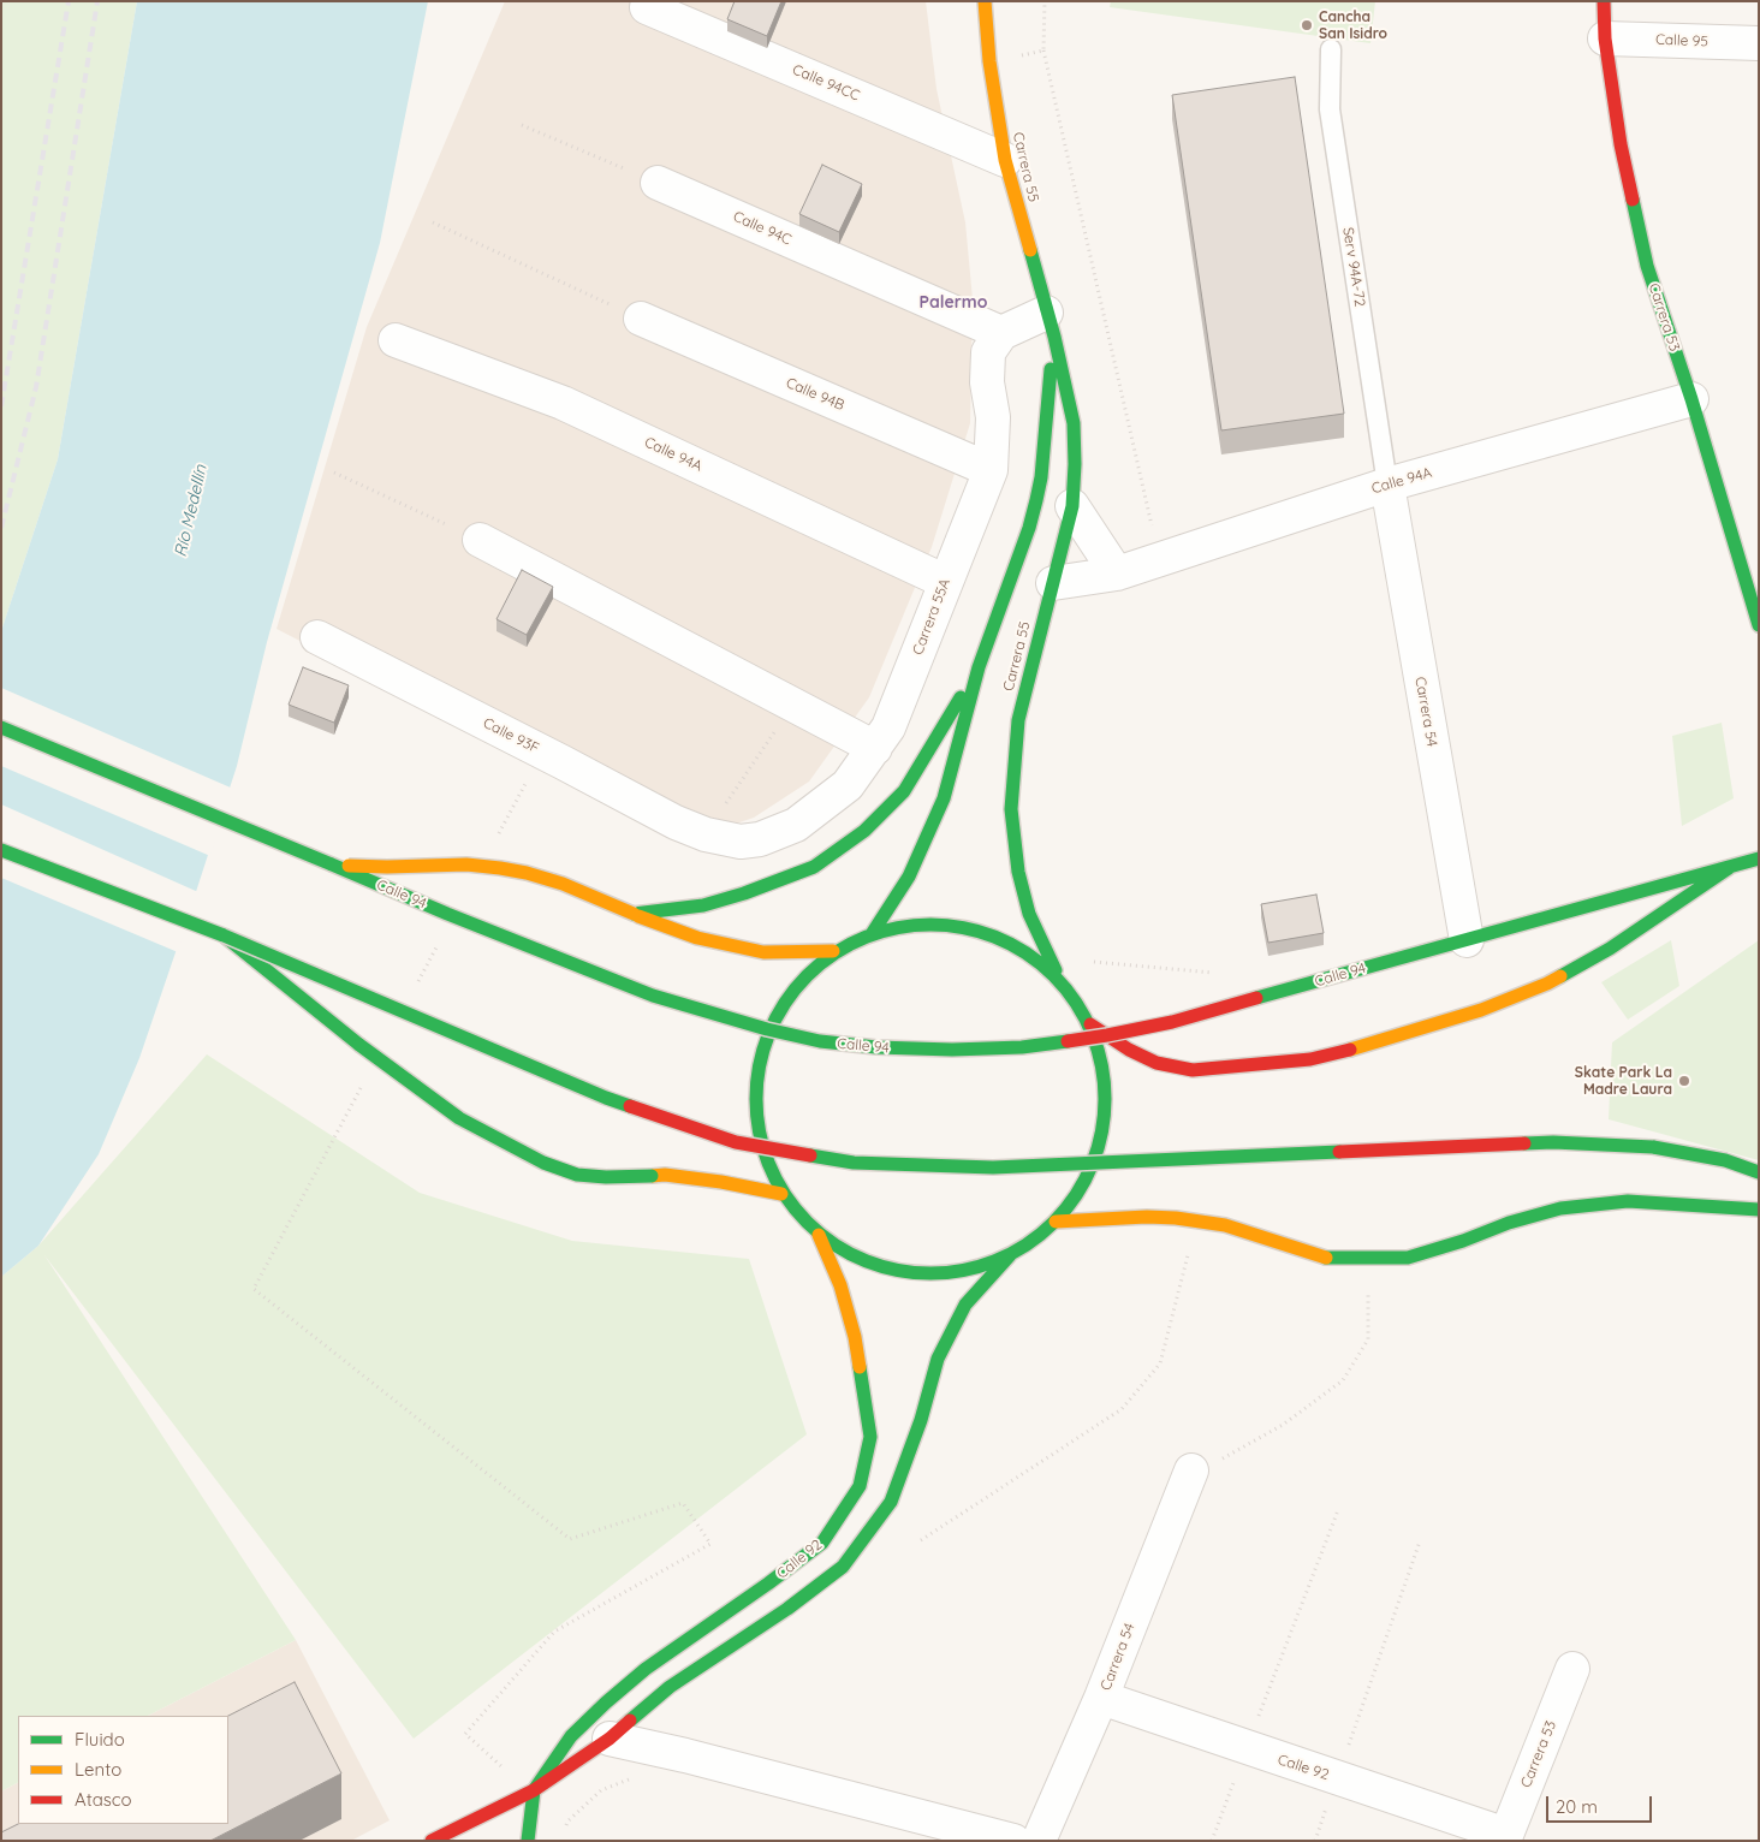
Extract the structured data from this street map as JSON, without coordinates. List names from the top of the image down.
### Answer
{
  "streets": {
    "main road": [
      "Carrera 55",
      "Carrera 53",
      "Calle 94",
      "Calle 92"
    ],
    "street": [
      "Calle 95",
      "Calle 94CC",
      "Calle 94C",
      "Calle 94B",
      "Calle 94A",
      "Carrera 55A",
      "Carrera 54",
      "Calle 93F"
    ],
    "lane": ["Serv 94A-72"]
  },
  "crossings": [
    ["Calle 95", "Carrera 53"],
    ["Calle 94CC", "Carrera 55"],
    ["Carrera 55", "Calle 94A"],
    ["Calle 94C", "Carrera 55A"],
    ["Serv 94A-72", "Calle 94A"],
    ["Serv 94A-72", "Carrera 54"],
    ["Carrera 53", "Calle 94A"],
    ["Carrera 53", "Calle 92"],
    ["Calle 94B", "Carrera 55A"],
    ["Calle 94A", "Carrera 55A"],
    ["Calle 94A", "Carrera 54"],
    ["Carrera 55A", "Calle 93F"],
    ["Carrera 54", "Calle 94"],
    ["Carrera 54", "Calle 92"]
  ],
  "districts": ["Palermo"],
  "water": ["Río Medellín"],
  "places": ["Cancha San Isidro", "Skate Park La Madre Laura"],
  "legend": ["Fluido", "Lento", "Atasco"],
  "scale_bar": "20 m"
}
